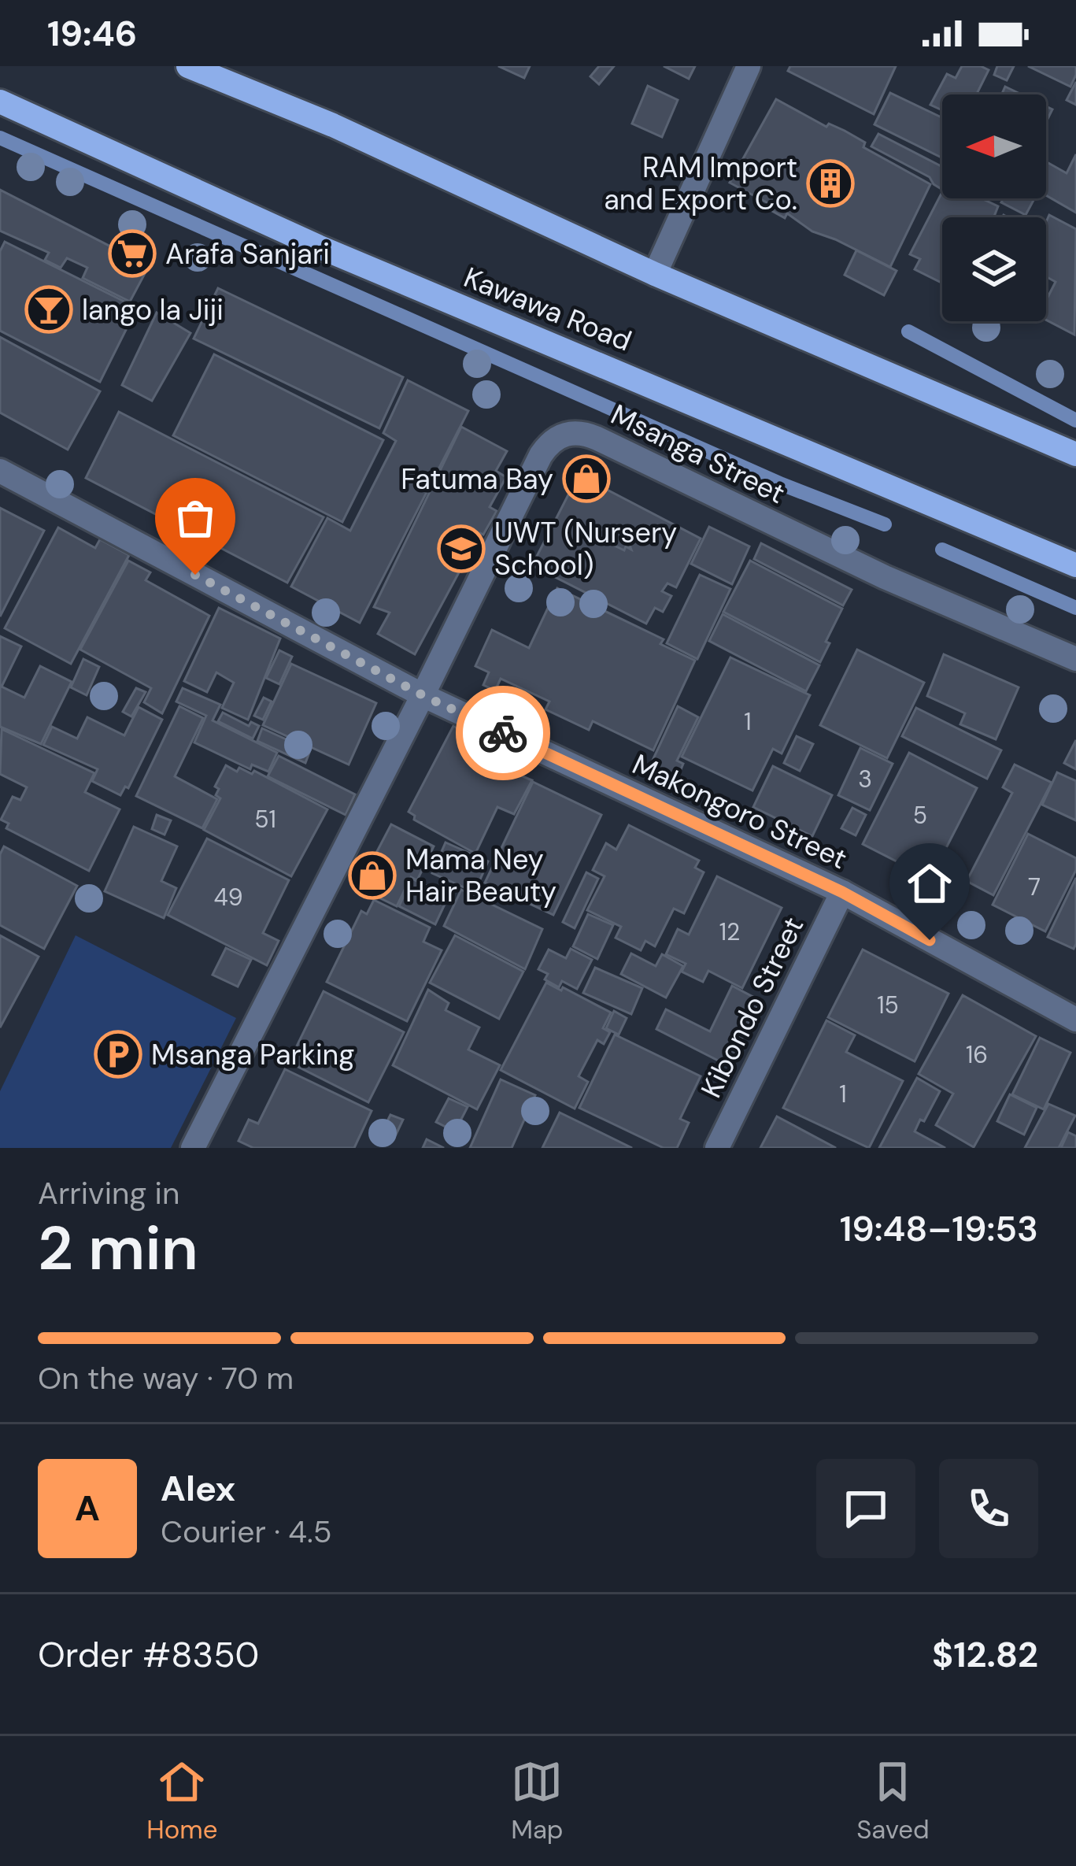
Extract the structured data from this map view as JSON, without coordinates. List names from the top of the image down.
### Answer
{
  "streets": {
    "main road": ["Kawawa Road"],
    "street": ["Msanga Street", "Makongoro Street", "Kibondo Street"]
  },
  "crossings": [
    ["Msanga Street", "Makongoro Street"],
    ["Makongoro Street", "Kibondo Street"]
  ],
  "places": {
    "building": ["RAM Import and Export Co."],
    "supermarket": ["Arafa Sanjari"],
    "bar": ["lango la Jiji"],
    "shop": ["Fatuma Bay", "Mama Ney Hair Beauty"],
    "school or university": ["UWT (Nursery School)"],
    "parking": ["Msanga Parking"]
  },
  "house_numbers": [
    "1",
    "3",
    "5",
    "51",
    "7",
    "49",
    "12",
    "15",
    "16",
    "1"
  ],
  "north": "left",
  "page": {
    "status": "19:46",
    "heading": ["2 min", "Arriving in", "19:48–19:53"],
    "panel": [
      "Alex",
      "Courier · 4.5",
      "Order #8350",
      "$12.82"
    ],
    "bar": "On the way · 70 m",
    "round": "A",
    "tabs": ["Home", "Map", "Saved"]
  }
}
